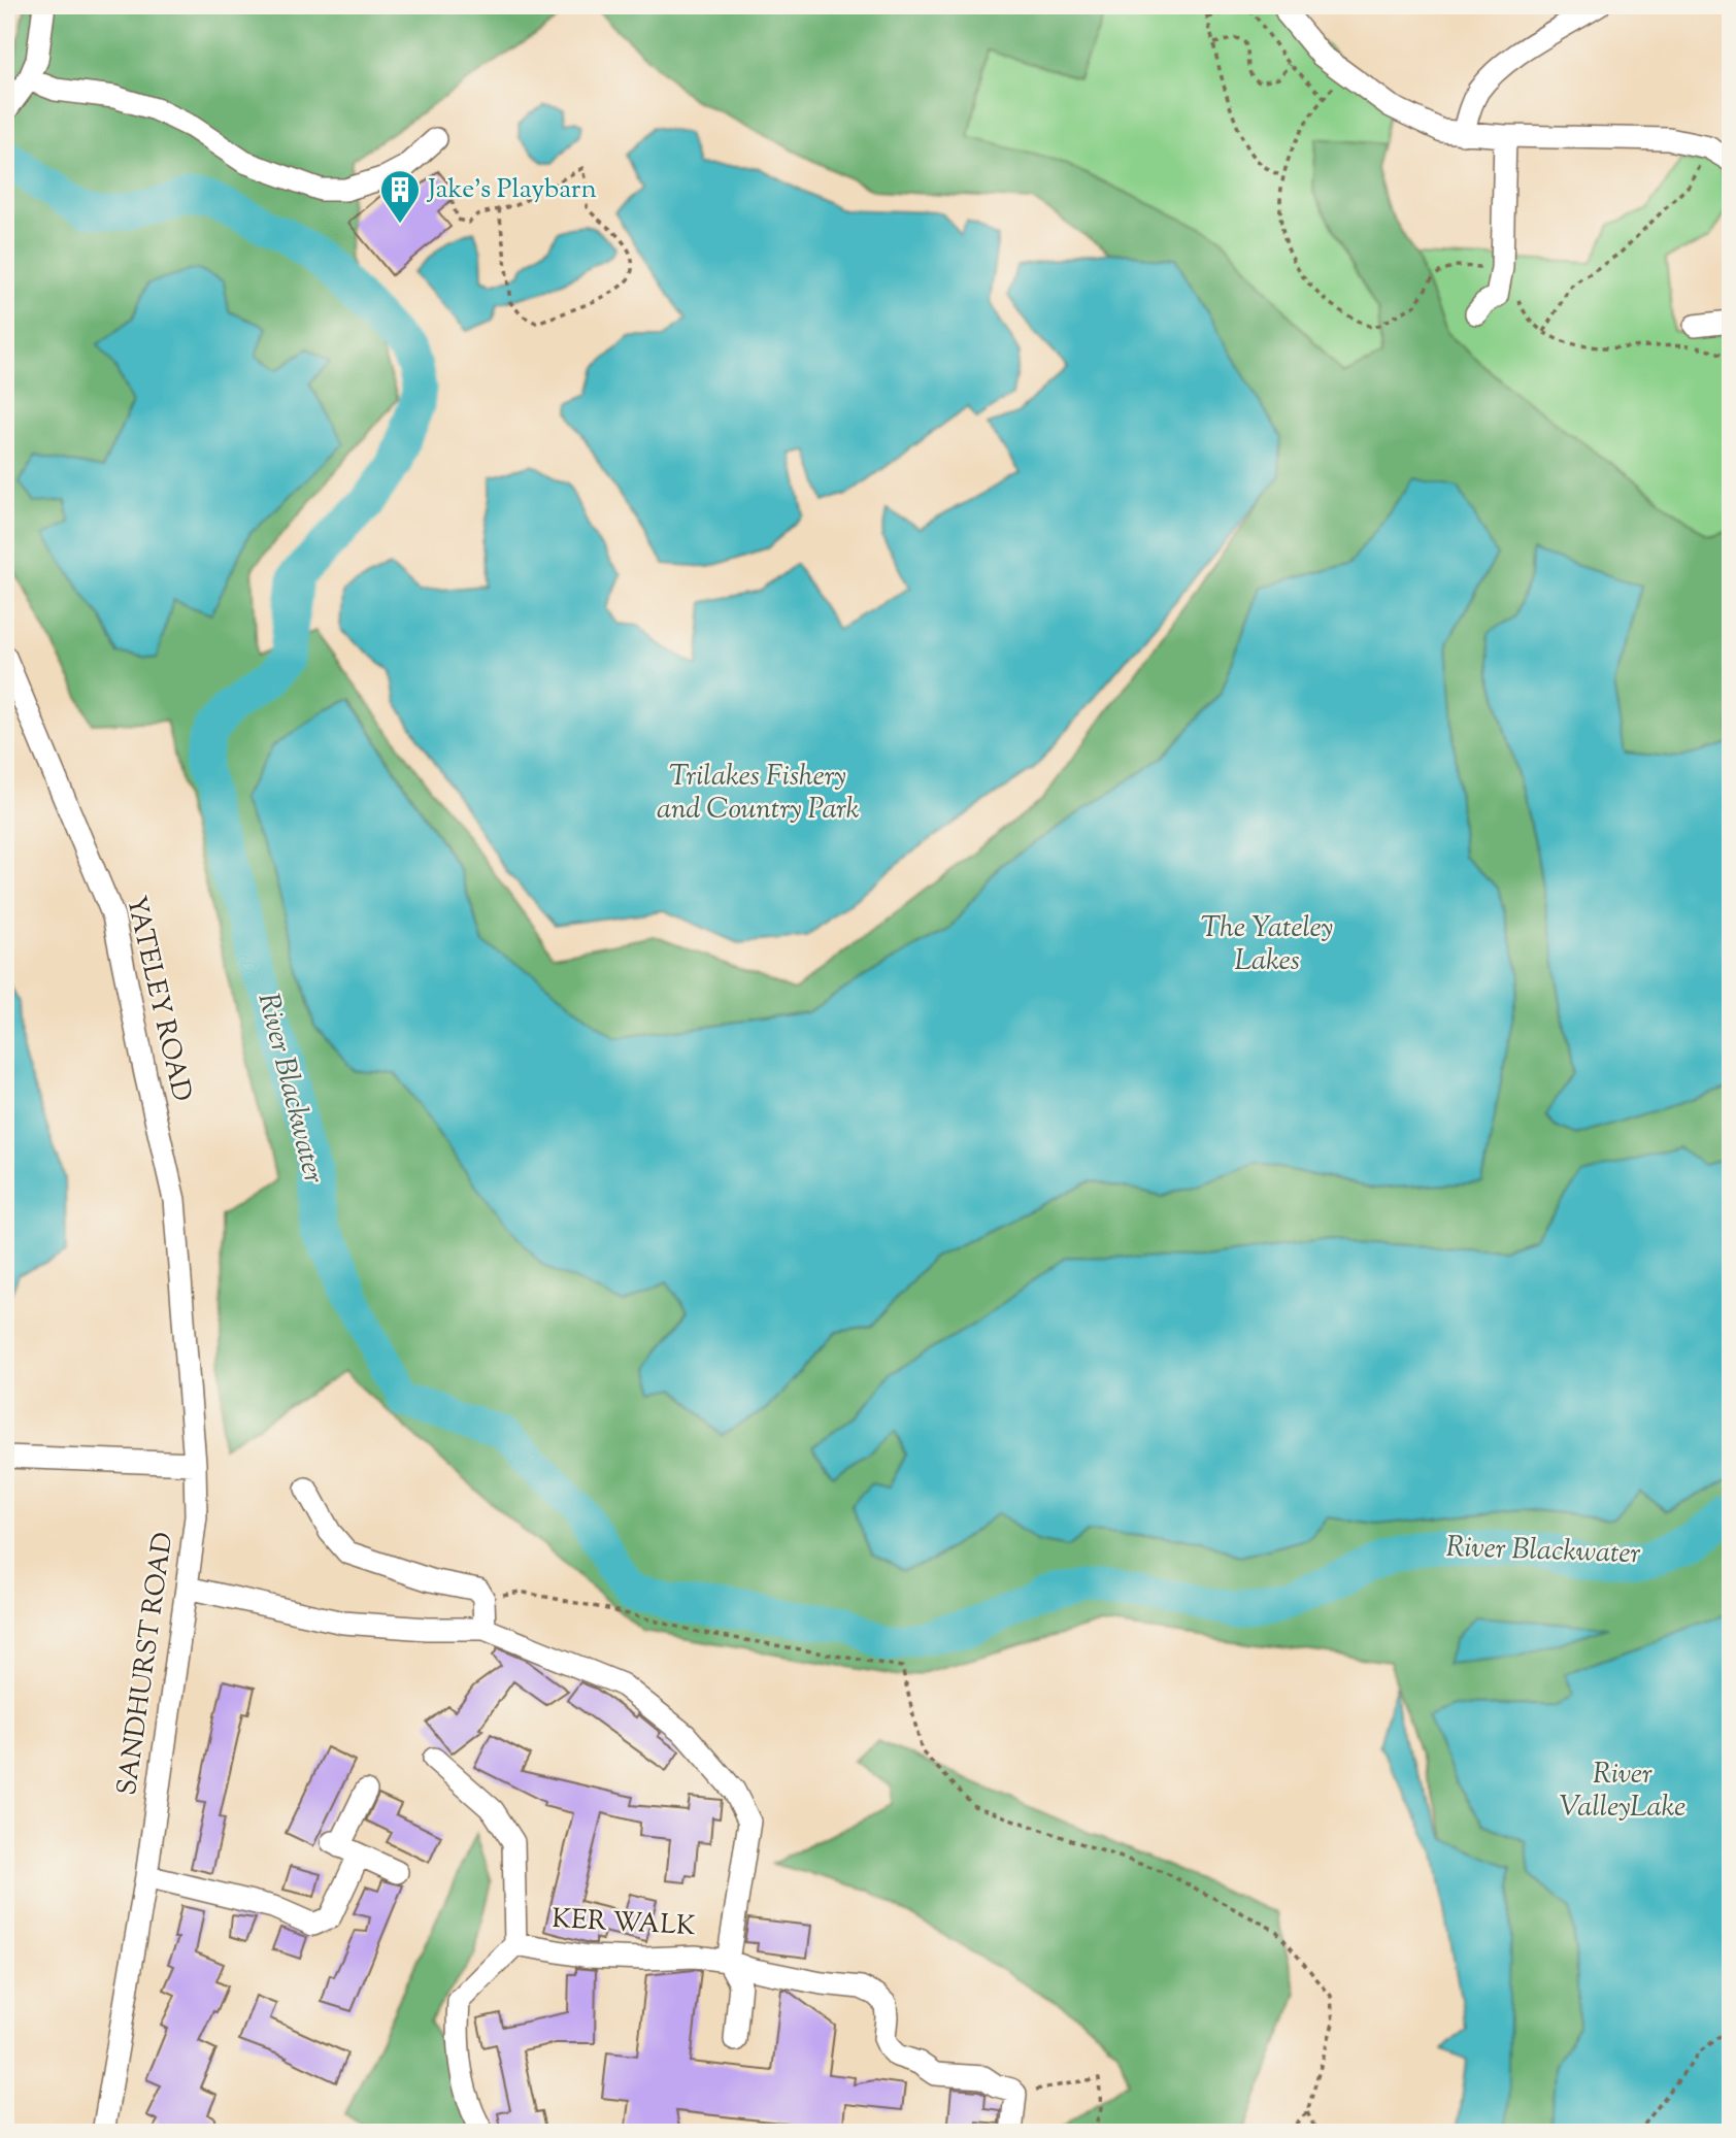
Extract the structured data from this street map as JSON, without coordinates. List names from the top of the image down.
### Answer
{
  "streets": {
    "street": ["YATELEY ROAD", "SANDHURST ROAD", "KER WALK"]
  },
  "crossings": [
    ["YATELEY ROAD", "SANDHURST ROAD"]
  ],
  "water": [
    "Trilakes Fishery and Country Park",
    "The Yateley Lakes",
    "River Blackwater",
    "River ValleyLake"
  ],
  "places": {
    "building": ["Jake's Playbarn"]
  }
}
